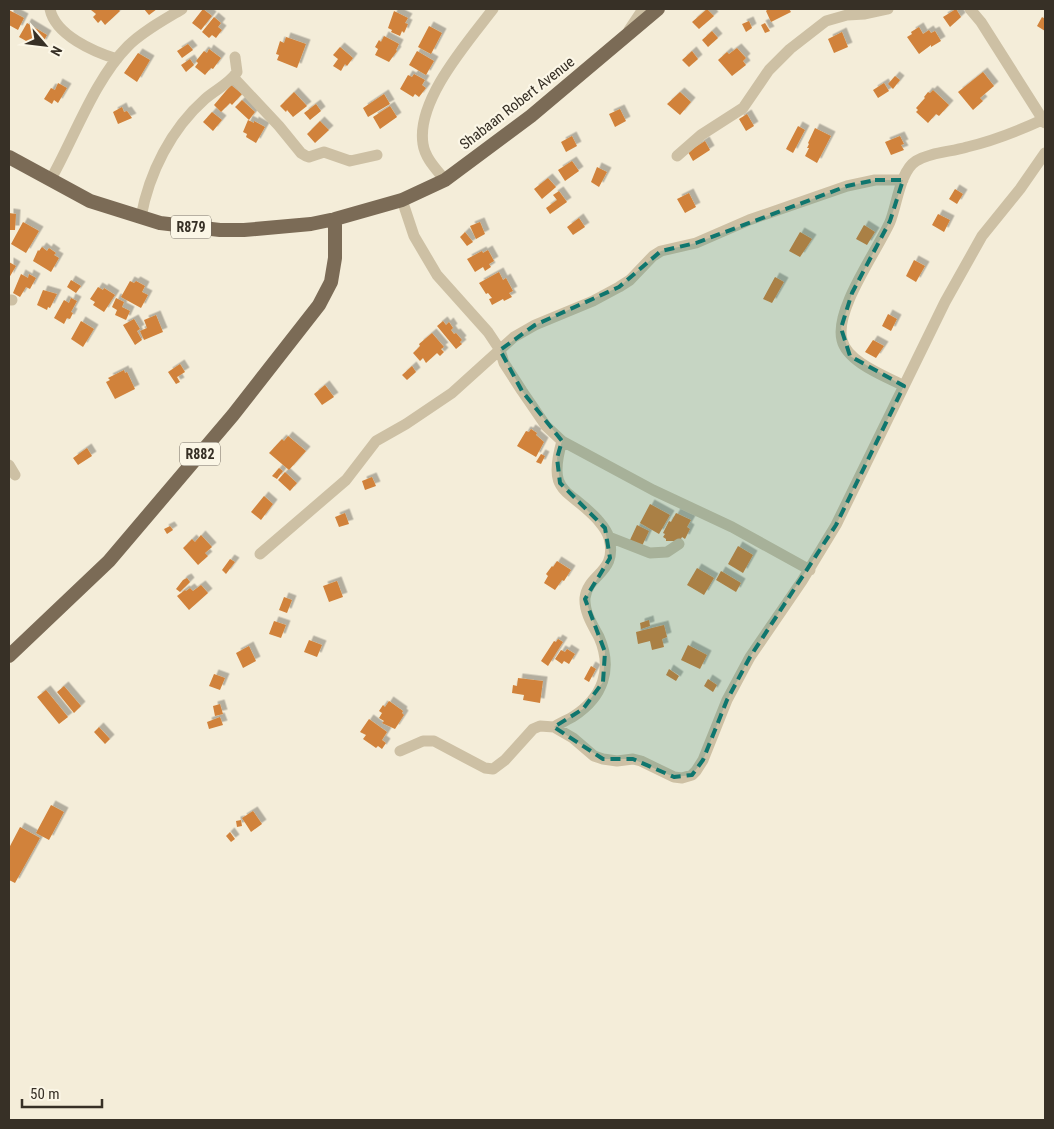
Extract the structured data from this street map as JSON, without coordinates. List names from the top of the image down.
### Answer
{
  "streets": {
    "main road": ["Shabaan Robert Avenue", "R879", "R882"]
  },
  "crossings": [
    ["Shabaan Robert Avenue", "R879"],
    ["Shabaan Robert Avenue", "R882"],
    ["R879", "R882"]
  ],
  "scale_bar": "50 m",
  "north": "bottom right"
}
